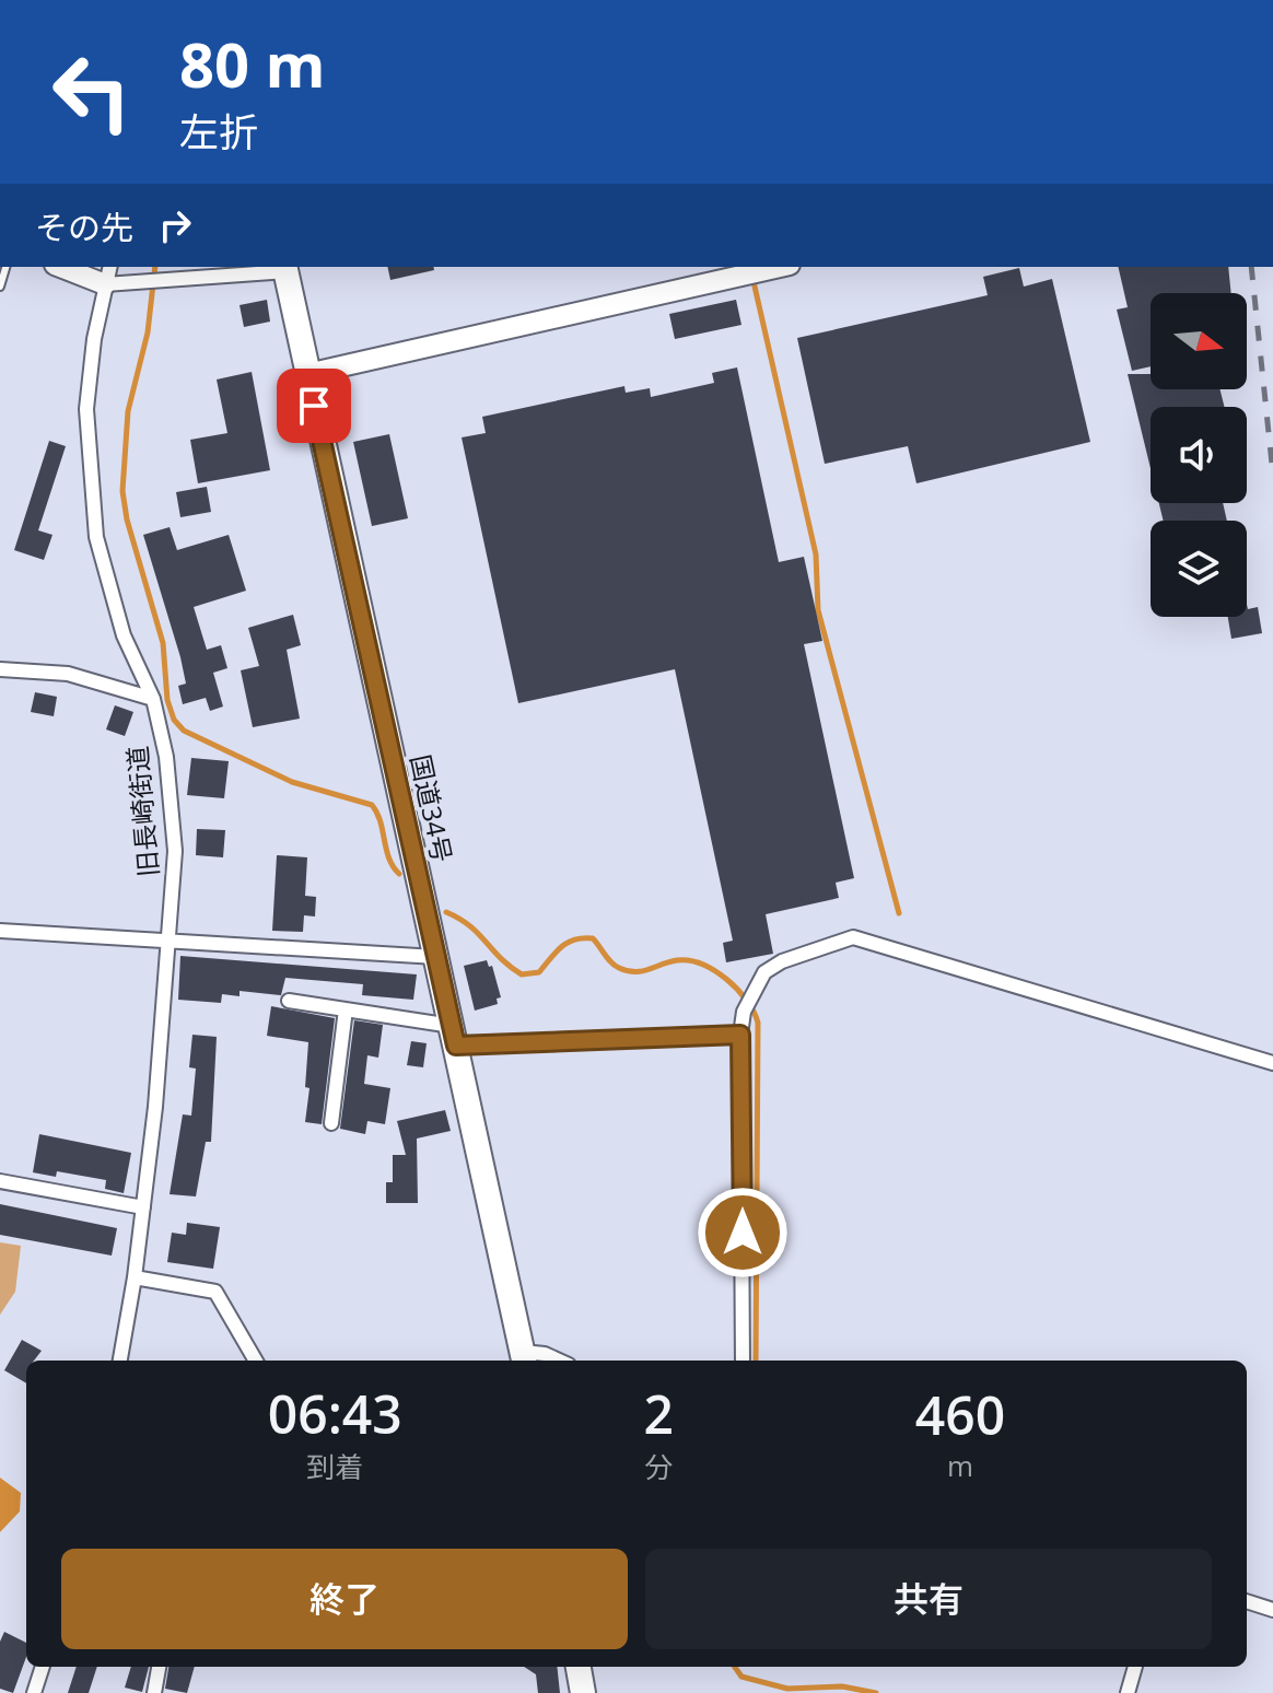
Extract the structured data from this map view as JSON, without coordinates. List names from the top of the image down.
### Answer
{
  "streets": {
    "highway": ["国道34号"],
    "street": ["旧長崎街道"]
  },
  "north": "right",
  "page": {
    "turn": ["80 m", "左折"],
    "then": "その先",
    "eta": [
      "06:43",
      "到着",
      "2",
      "分",
      "460",
      "m"
    ],
    "buttons": ["終了", "共有"]
  }
}
